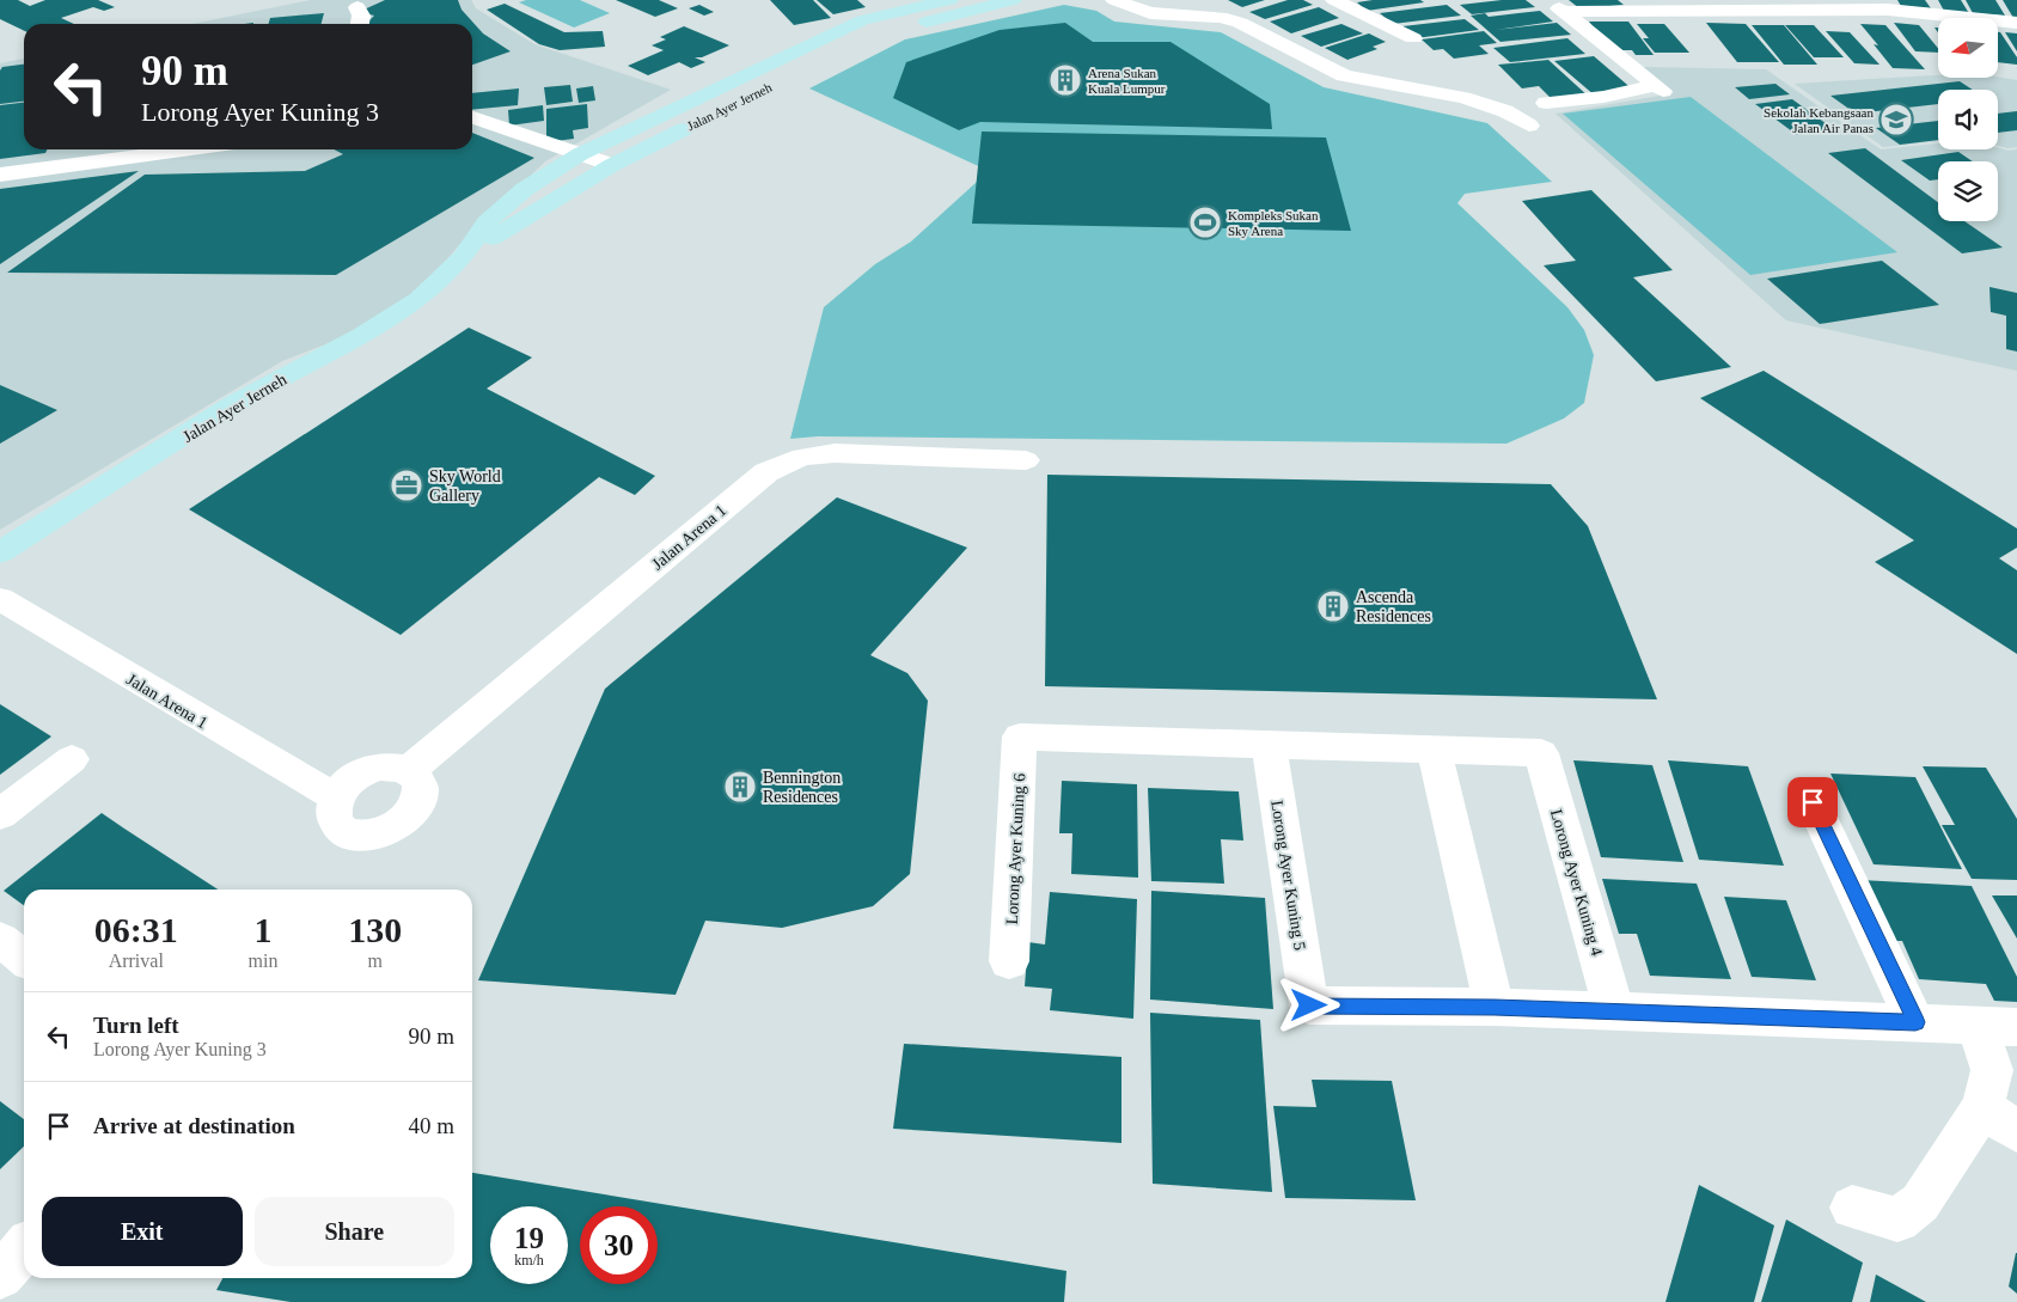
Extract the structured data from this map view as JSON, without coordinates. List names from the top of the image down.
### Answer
{
  "streets": {
    "main road": ["Jalan Ayer Jerneh"],
    "street": [
      "Jalan Arena 1",
      "Lorong Ayer Kuning 6",
      "Lorong Ayer Kuning 5",
      "Lorong Ayer Kuning 4"
    ]
  },
  "crossings": [
    ["Lorong Ayer Kuning 6", "Lorong Ayer Kuning 5"]
  ],
  "places": {
    "building": ["Arena Sukan Kuala Lumpur", "Ascenda Residences", "Bennington Residences"],
    "school or university": ["Sekolah Kebangsaan Jalan Air Panas"],
    "sports": ["Kompleks Sukan Sky Arena"],
    "office": ["Sky World Gallery"]
  },
  "north": "left",
  "page": {
    "turn": ["90 m", "Lorong Ayer Kuning 3"],
    "eta": [
      "06:31",
      "Arrival",
      "1",
      "min",
      "130",
      "m"
    ],
    "list": [
      {
        "name": "Turn left",
        "note": "Lorong Ayer Kuning 3",
        "value": "90 m"
      },
      {
        "name": "Arrive at destination",
        "value": "40 m"
      }
    ],
    "buttons": ["Exit", "Share"],
    "speed": "19 km/h",
    "limit": "30"
  }
}
